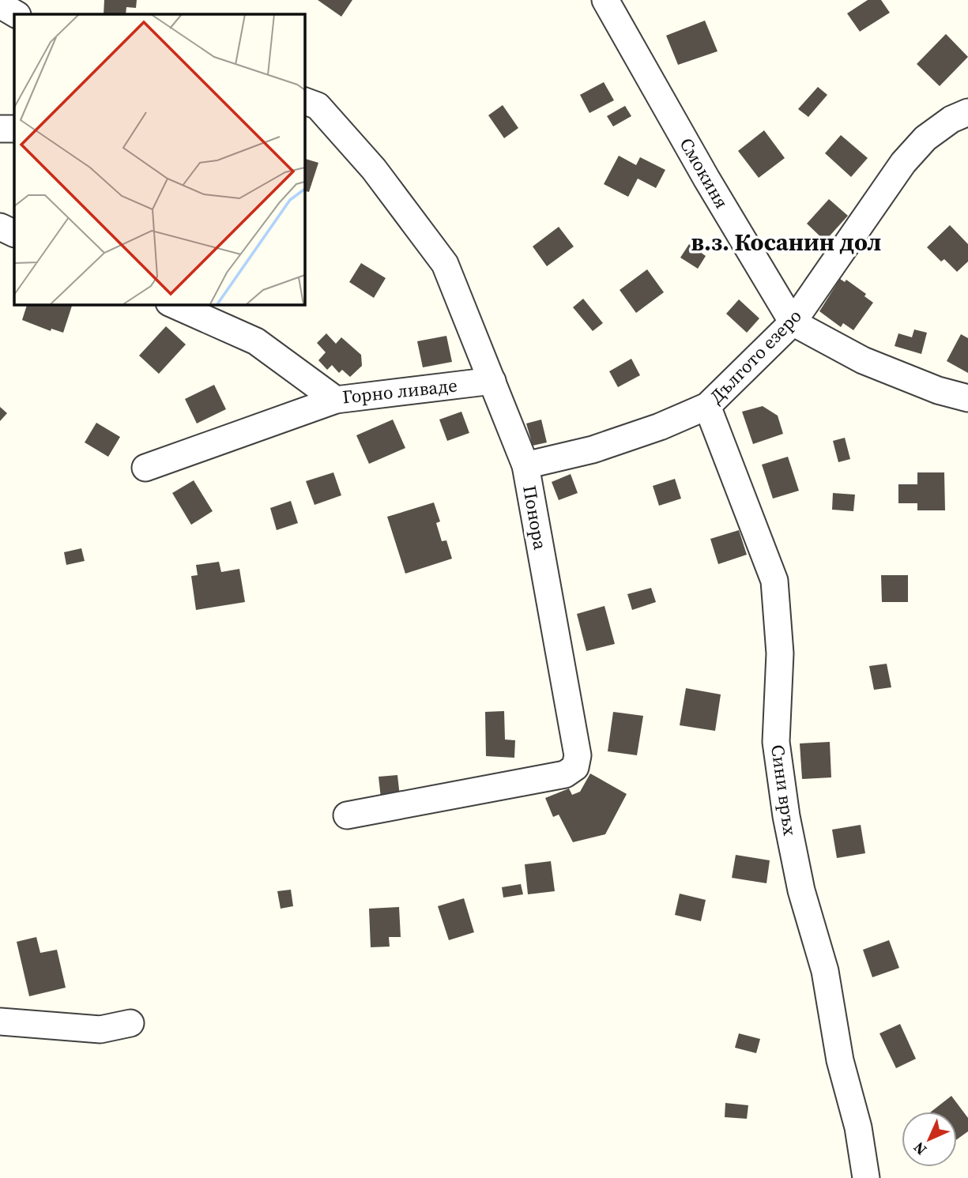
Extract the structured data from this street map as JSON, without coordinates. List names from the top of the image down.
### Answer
{
  "streets": {
    "street": [
      "Смокиня",
      "Дългото езеро",
      "Горно ливаде",
      "Понора",
      "Сини връх"
    ]
  },
  "crossings": [
    ["Смокиня", "Дългото езеро"],
    ["Дългото езеро", "Понора"],
    ["Дългото езеро", "Сини връх"],
    ["Горно ливаде", "Понора"]
  ],
  "districts": ["в.з. Косанин дол"],
  "north": "bottom left"
}
